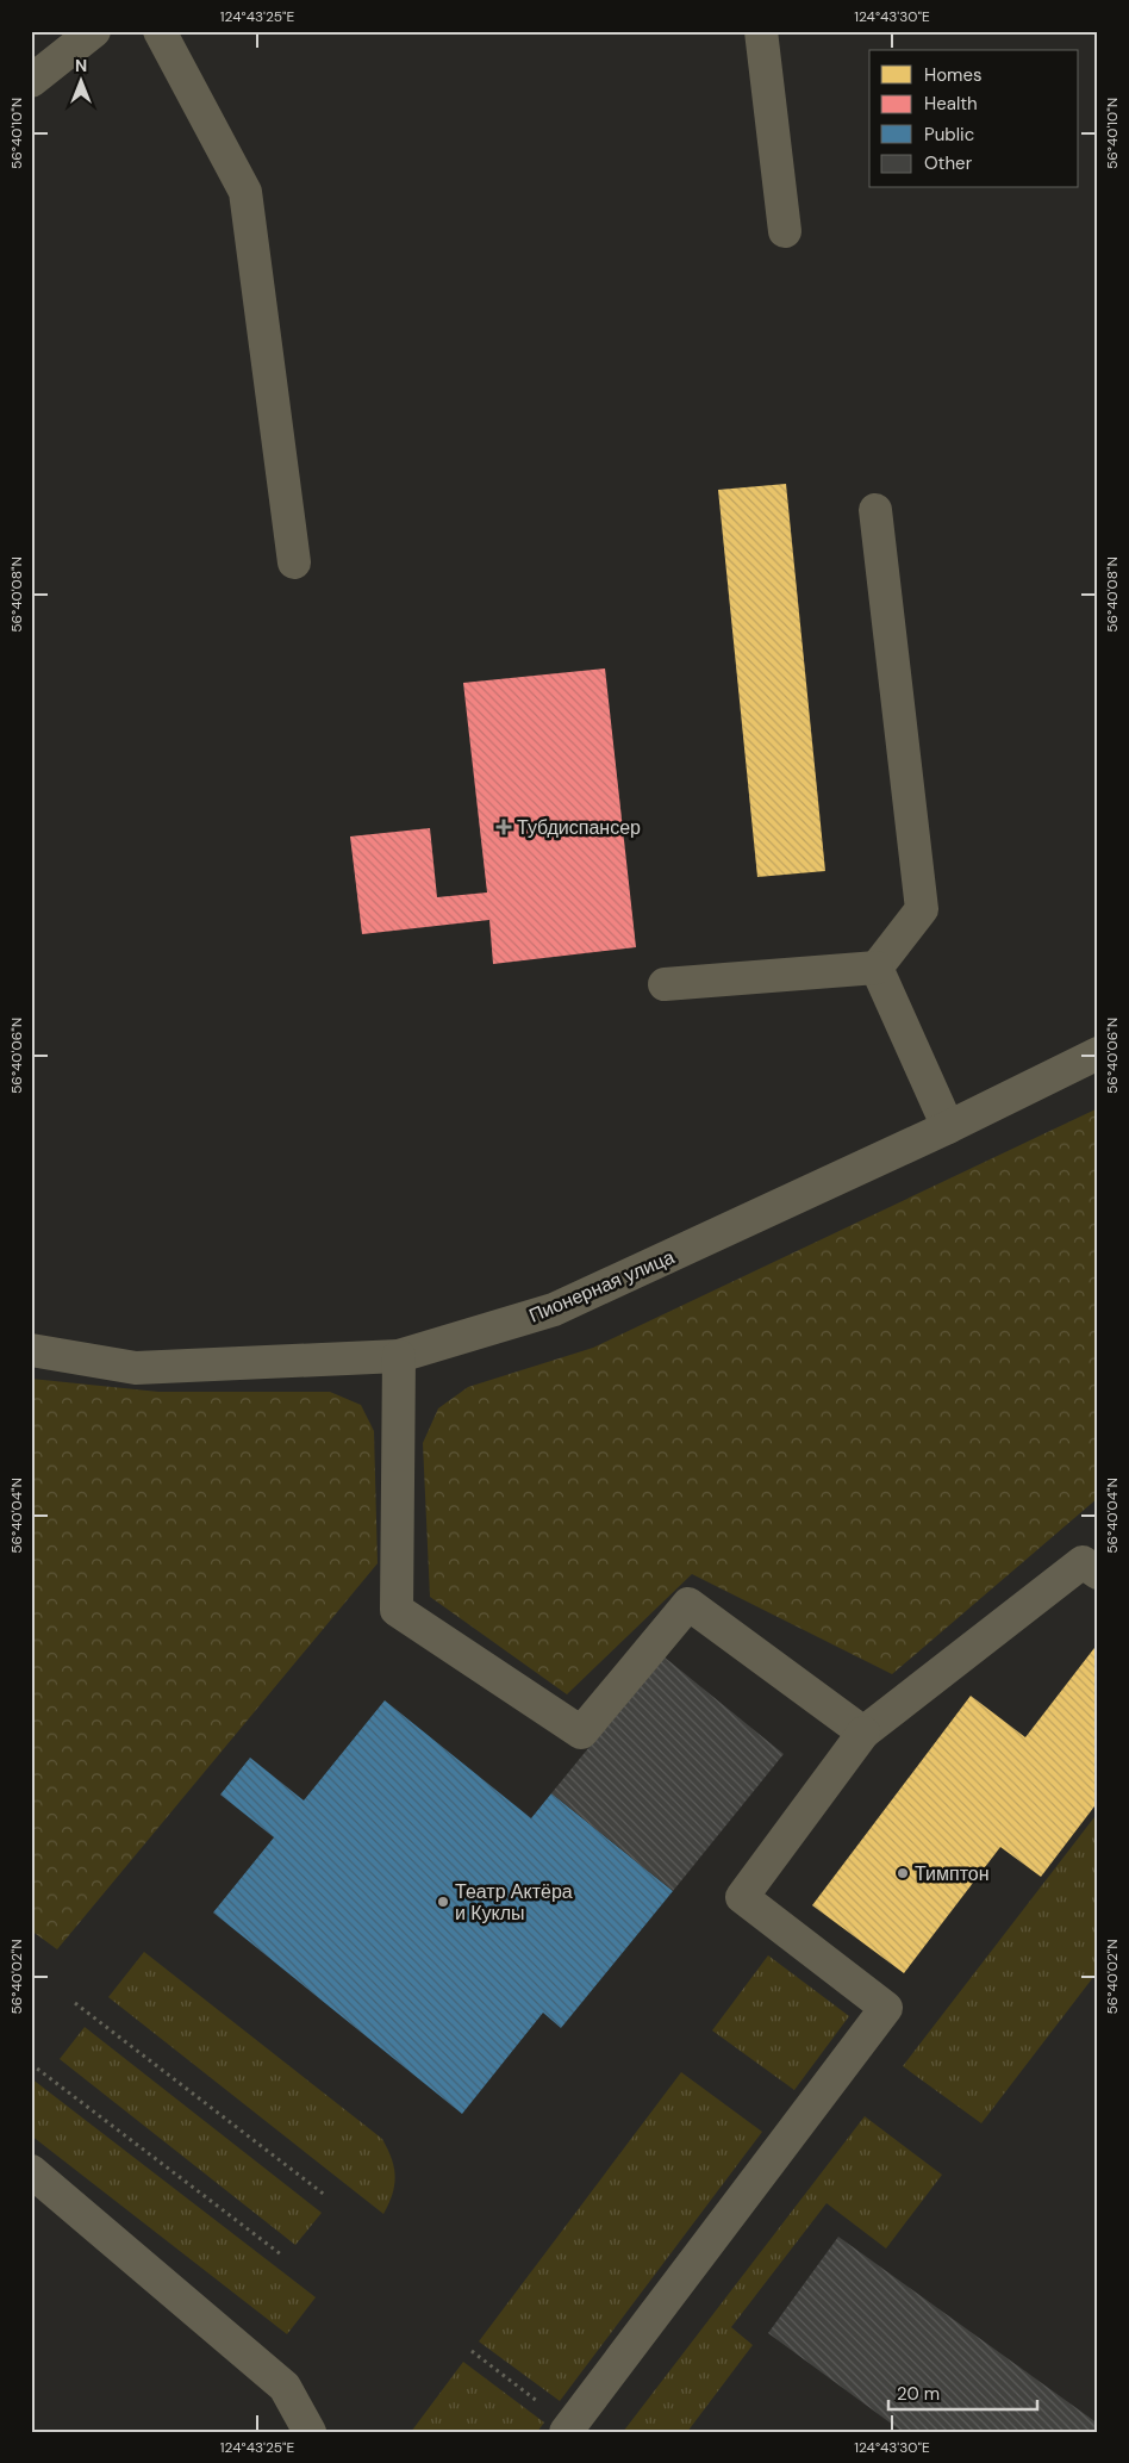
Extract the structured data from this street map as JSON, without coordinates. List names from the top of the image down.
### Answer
{
  "streets": {
    "street": ["Пионерная улица"]
  },
  "places": {
    "health": ["Тубдиспансер"],
    "other": ["Тимптон", "Театр Актёра и Куклы"]
  },
  "legend": [
    "Homes",
    "Health",
    "Public",
    "Other"
  ],
  "scale_bar": "20 m",
  "north": "top",
  "coordinates": [
    "124°43'25\"E",
    "124°43'30\"E",
    "56°40'10\"N",
    "56°40'08\"N",
    "56°40'06\"N",
    "56°40'04\"N",
    "56°40'02\"N"
  ]
}
